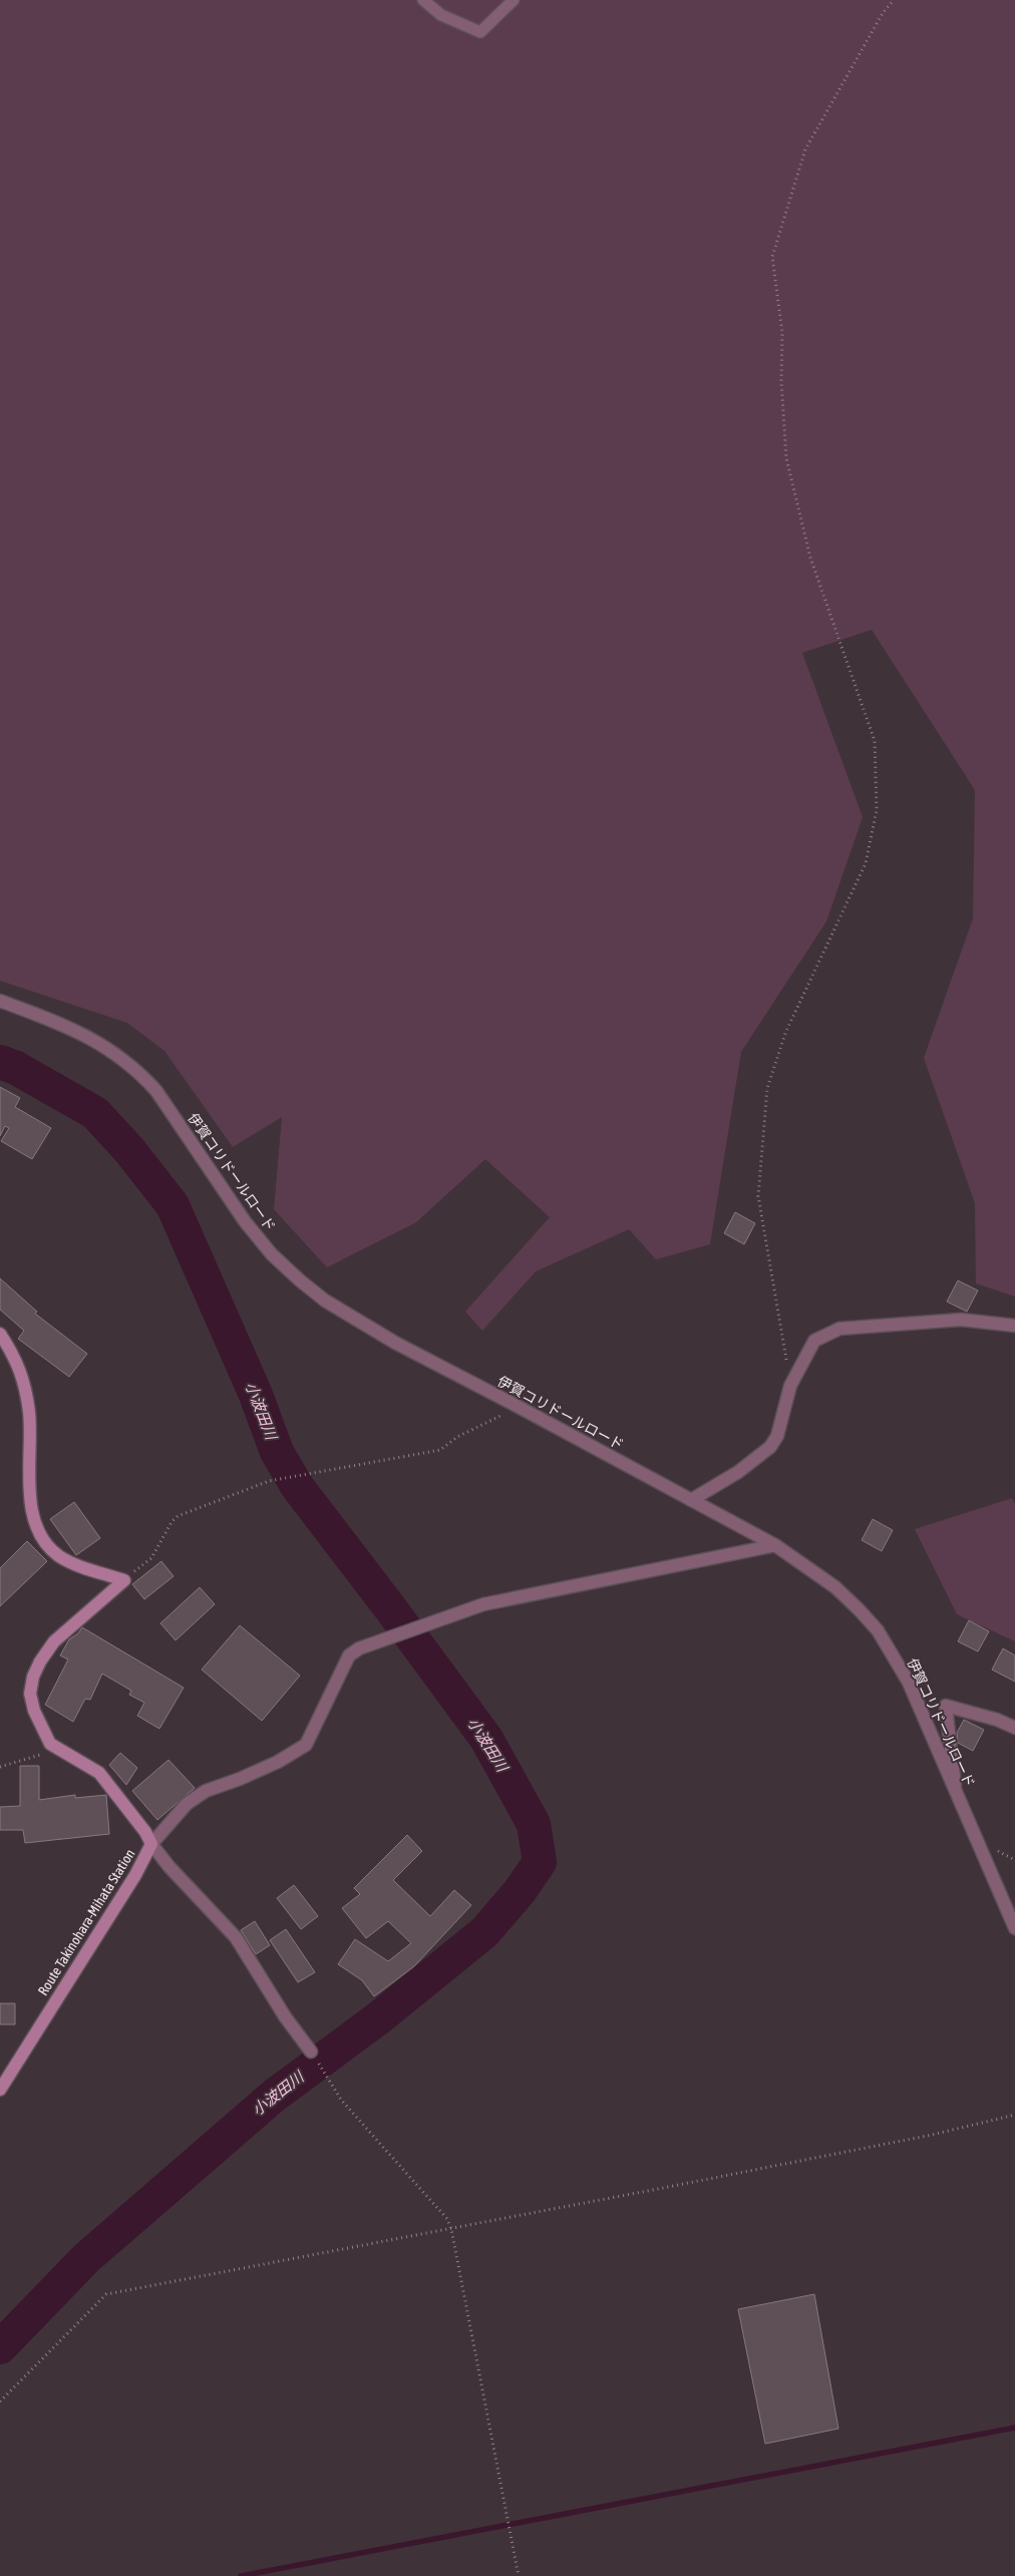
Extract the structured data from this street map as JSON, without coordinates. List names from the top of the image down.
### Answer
{
  "streets": {
    "main road": ["Route Takinohara-Mihata Station"],
    "street": ["伊賀コリドールロード"]
  },
  "water": ["小波田川"]
}
